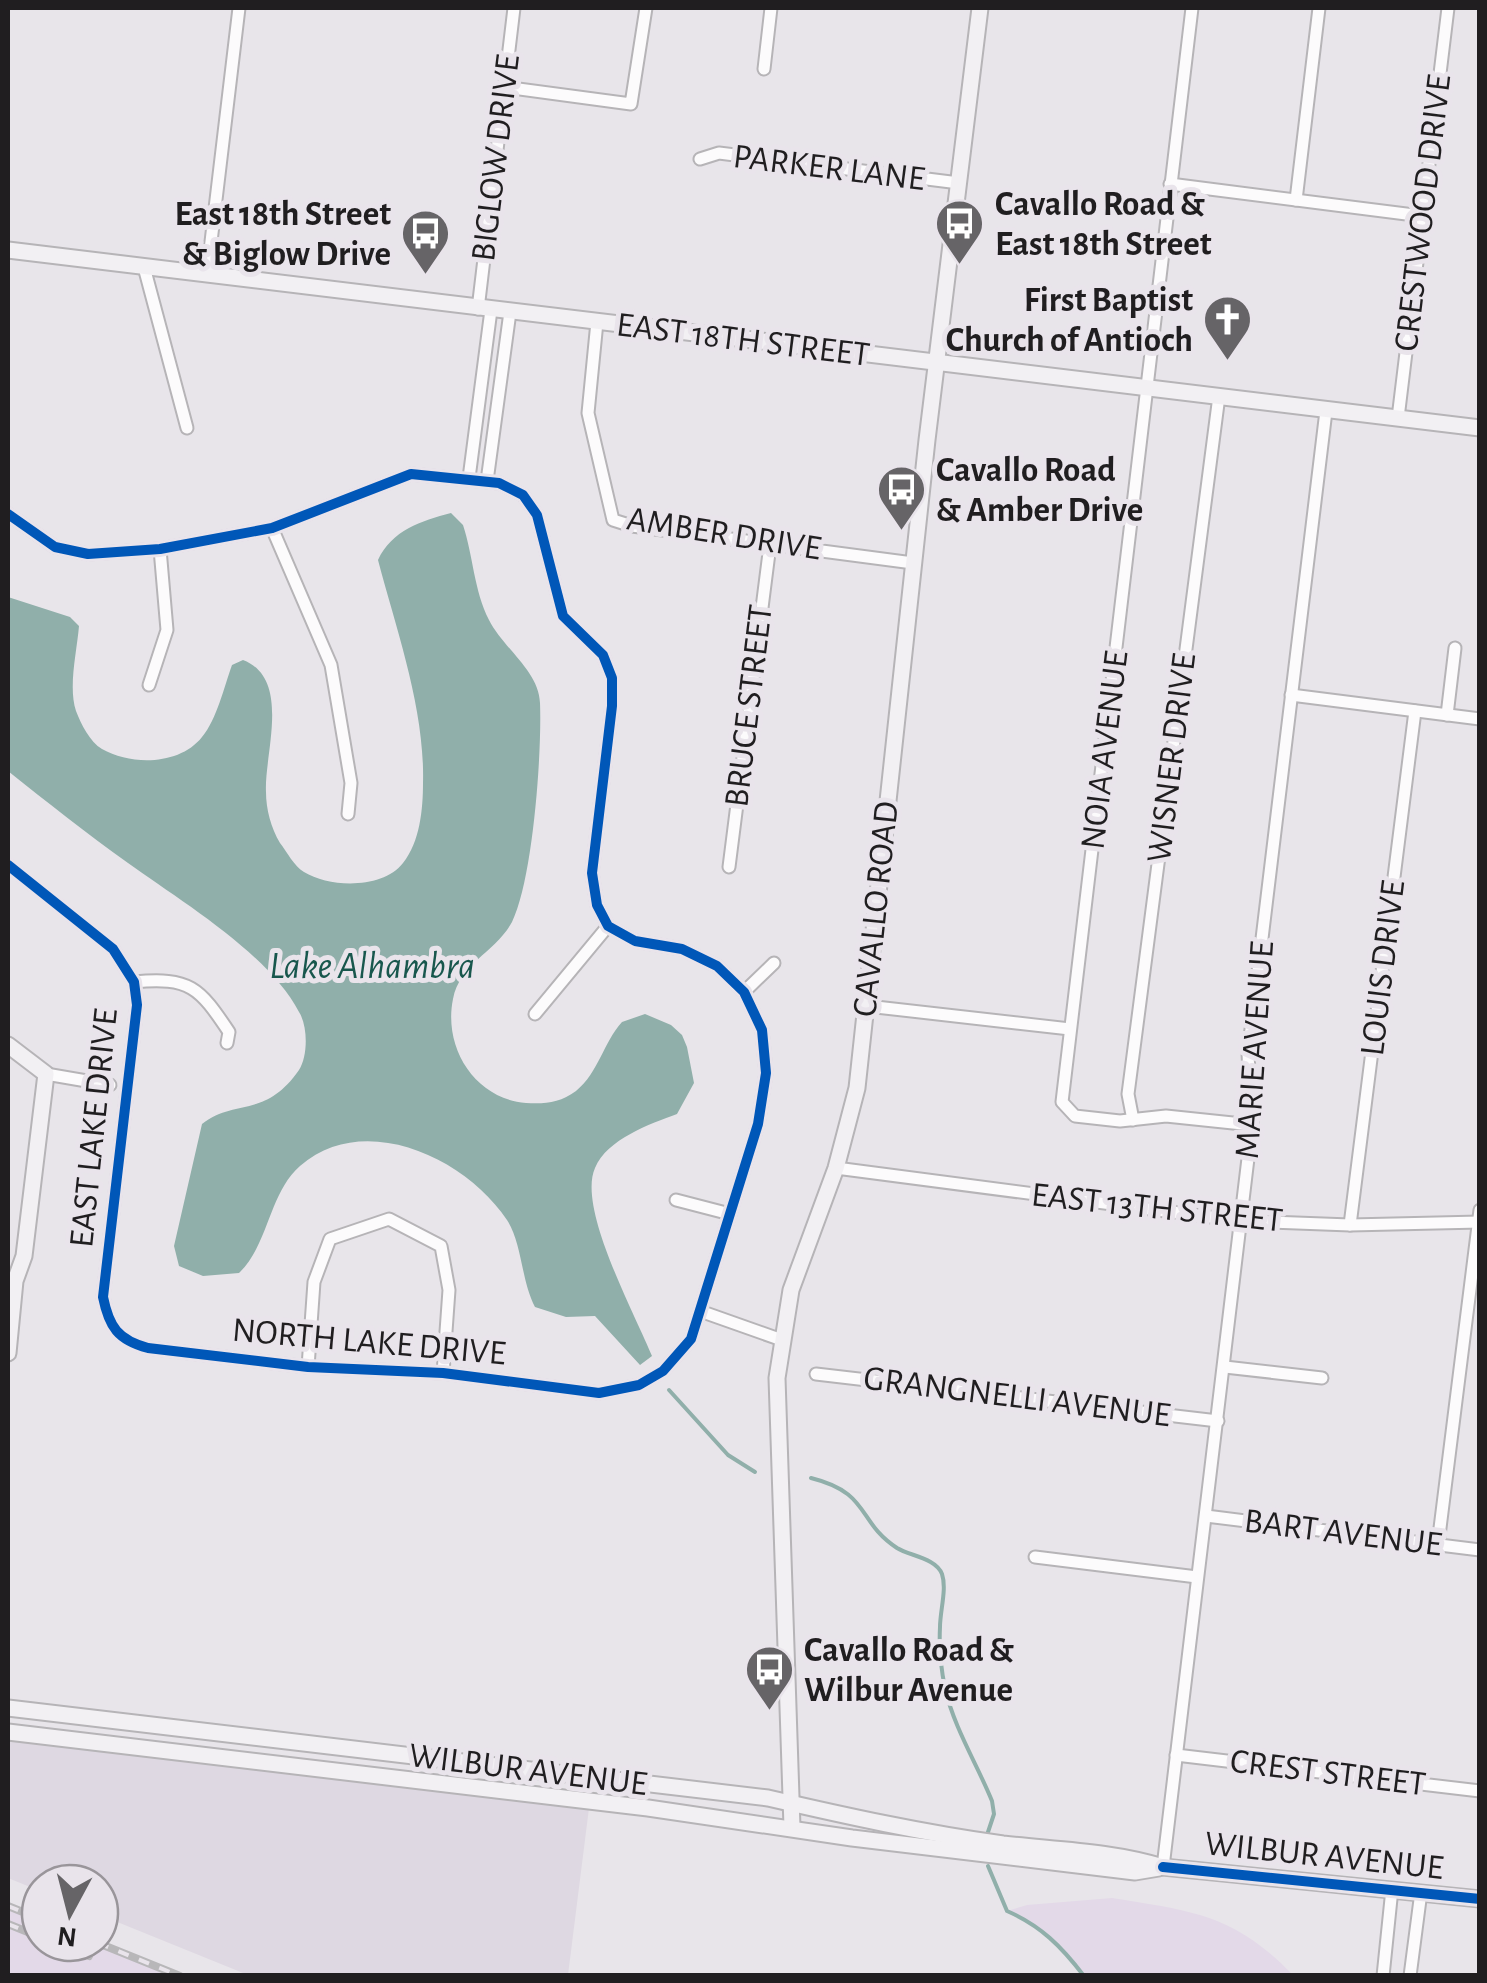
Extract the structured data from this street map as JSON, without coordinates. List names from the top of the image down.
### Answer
{
  "streets": {
    "main road": ["EAST 18TH STREET", "CAVALLO ROAD", "WILBUR AVENUE"],
    "street": [
      "BIGLOW DRIVE",
      "PARKER LANE",
      "CRESTWOOD DRIVE",
      "AMBER DRIVE",
      "BRUCE STREET",
      "NOIA AVENUE",
      "WISNER DRIVE",
      "LOUIS DRIVE",
      "MARIE AVENUE",
      "EAST LAKE DRIVE",
      "EAST 13TH STREET",
      "NORTH LAKE DRIVE",
      "GRANGNELLI AVENUE",
      "BART AVENUE",
      "CREST STREET"
    ]
  },
  "crossings": [
    ["BIGLOW DRIVE", "EAST 18TH STREET"],
    ["PARKER LANE", "CAVALLO ROAD"],
    ["CRESTWOOD DRIVE", "EAST 18TH STREET"],
    ["EAST 18TH STREET", "AMBER DRIVE"],
    ["EAST 18TH STREET", "NOIA AVENUE"],
    ["EAST 18TH STREET", "WISNER DRIVE"],
    ["EAST 18TH STREET", "CAVALLO ROAD"],
    ["EAST 18TH STREET", "MARIE AVENUE"],
    ["AMBER DRIVE", "BRUCE STREET"],
    ["AMBER DRIVE", "CAVALLO ROAD"],
    ["NOIA AVENUE", "WISNER DRIVE"],
    ["CAVALLO ROAD", "EAST 13TH STREET"],
    ["CAVALLO ROAD", "WILBUR AVENUE"],
    ["LOUIS DRIVE", "EAST 13TH STREET"],
    ["MARIE AVENUE", "EAST 13TH STREET"],
    ["MARIE AVENUE", "GRANGNELLI AVENUE"],
    ["MARIE AVENUE", "BART AVENUE"],
    ["MARIE AVENUE", "WILBUR AVENUE"],
    ["MARIE AVENUE", "CREST STREET"],
    ["EAST LAKE DRIVE", "NORTH LAKE DRIVE"]
  ],
  "water": ["Lake Alhambra"],
  "places": {
    "bus stop": [
      "Cavallo Road & East 18th Street",
      "East 18th Street & Biglow Drive",
      "Cavallo Road & Amber Drive",
      "Cavallo Road & Wilbur Avenue"
    ],
    "church": ["First Baptist Church of Antioch"]
  },
  "north": "bottom"
}
